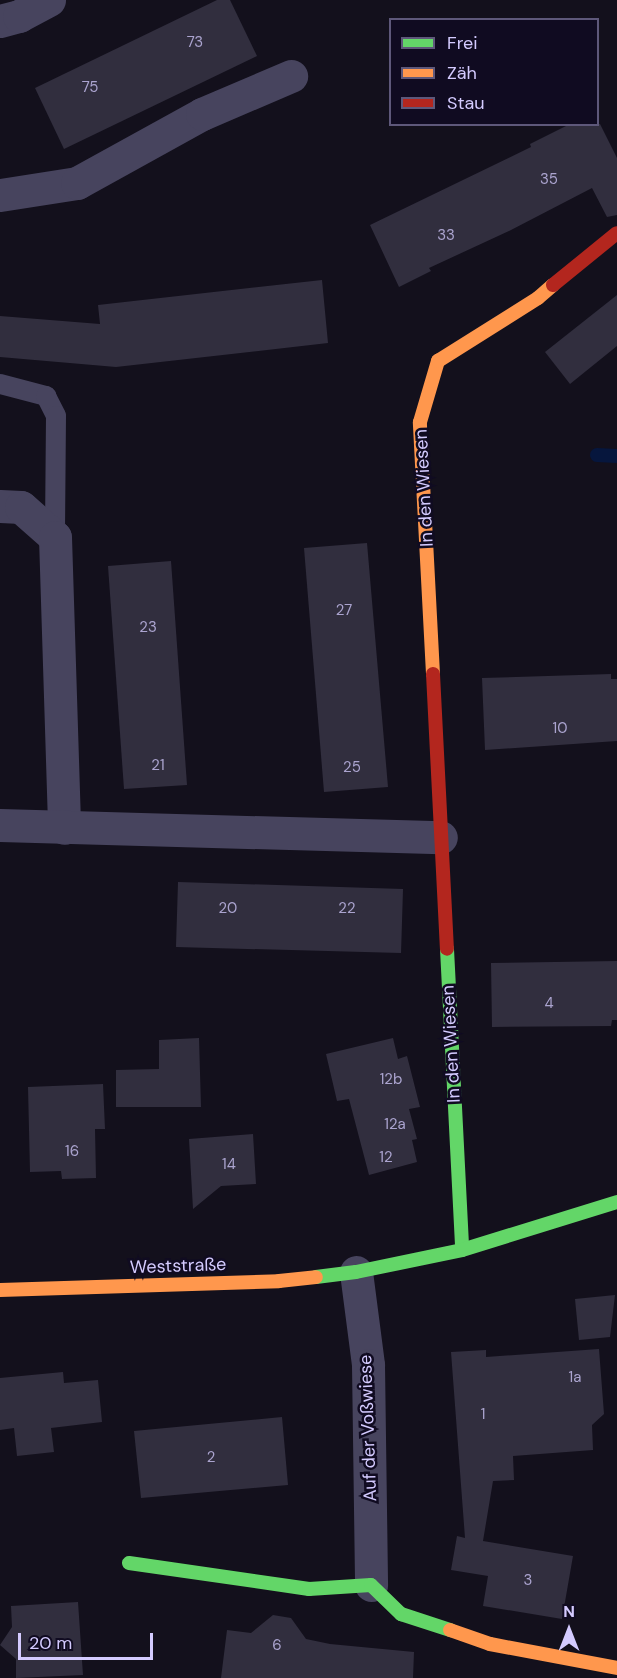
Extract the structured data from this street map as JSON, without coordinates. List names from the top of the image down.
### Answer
{
  "streets": {
    "street": ["In den Wiesen", "Weststraße", "Auf der Voßwiese"]
  },
  "crossings": [
    ["In den Wiesen", "Weststraße"],
    ["Weststraße", "Auf der Voßwiese"]
  ],
  "house_numbers": [
    "73",
    "75",
    "35",
    "33",
    "27",
    "23",
    "10",
    "21",
    "25",
    "20",
    "22",
    "4",
    "12b",
    "12a",
    "16",
    "12",
    "14",
    "1a",
    "1",
    "2",
    "3",
    "6"
  ],
  "legend": ["Frei", "Zäh", "Stau"],
  "scale_bar": "20 m",
  "north": "top"
}
